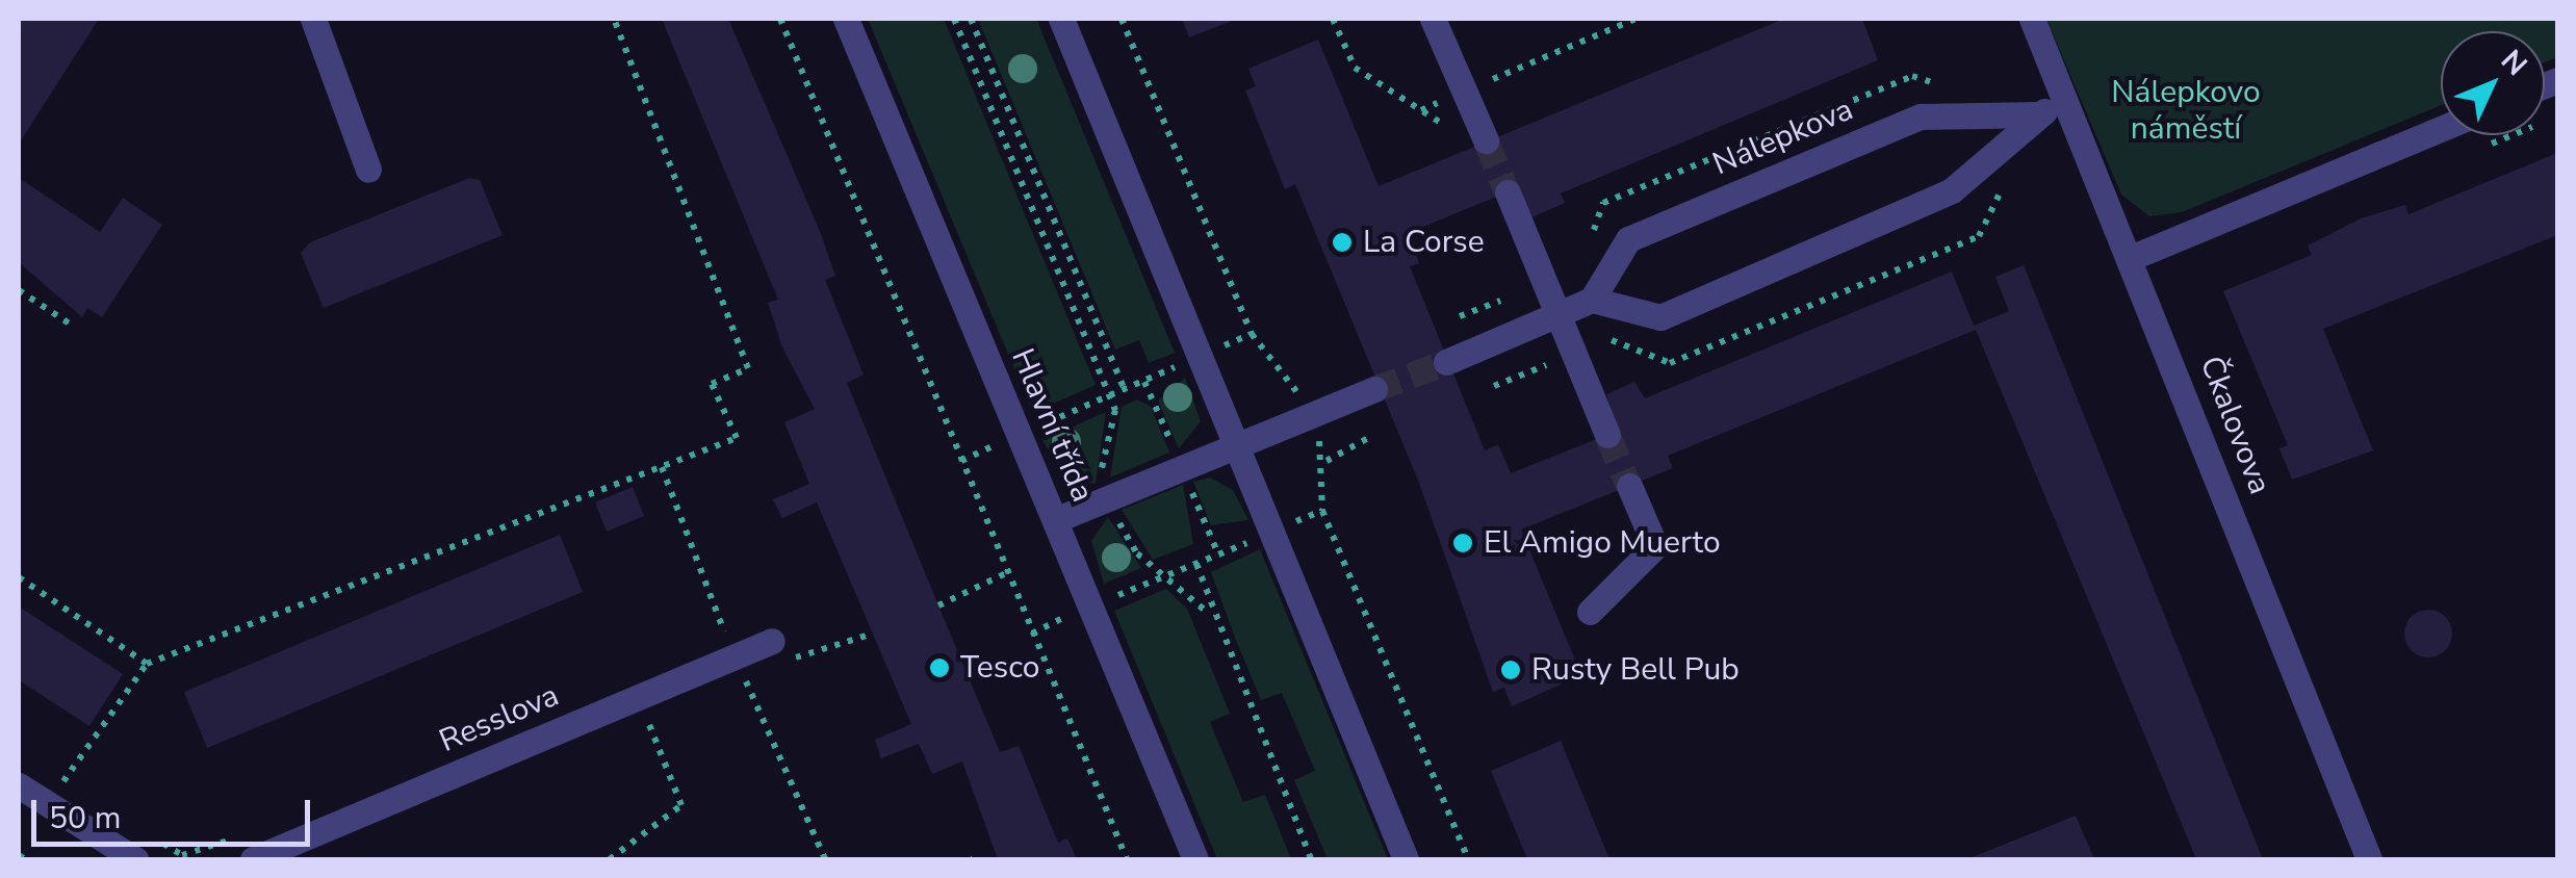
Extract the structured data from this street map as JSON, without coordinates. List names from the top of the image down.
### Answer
{
  "streets": {
    "street": [
      "Nálepkova",
      "Hlavní třída",
      "Čkalovova",
      "Resslova"
    ]
  },
  "crossings": [
    ["Nálepkova", "Čkalovova"]
  ],
  "parks": ["Nálepkovo náměstí"],
  "places": [
    "La Corse",
    "El Amigo Muerto",
    "Tesco",
    "Rusty Bell Pub"
  ],
  "scale_bar": "50 m",
  "north": "top right"
}
